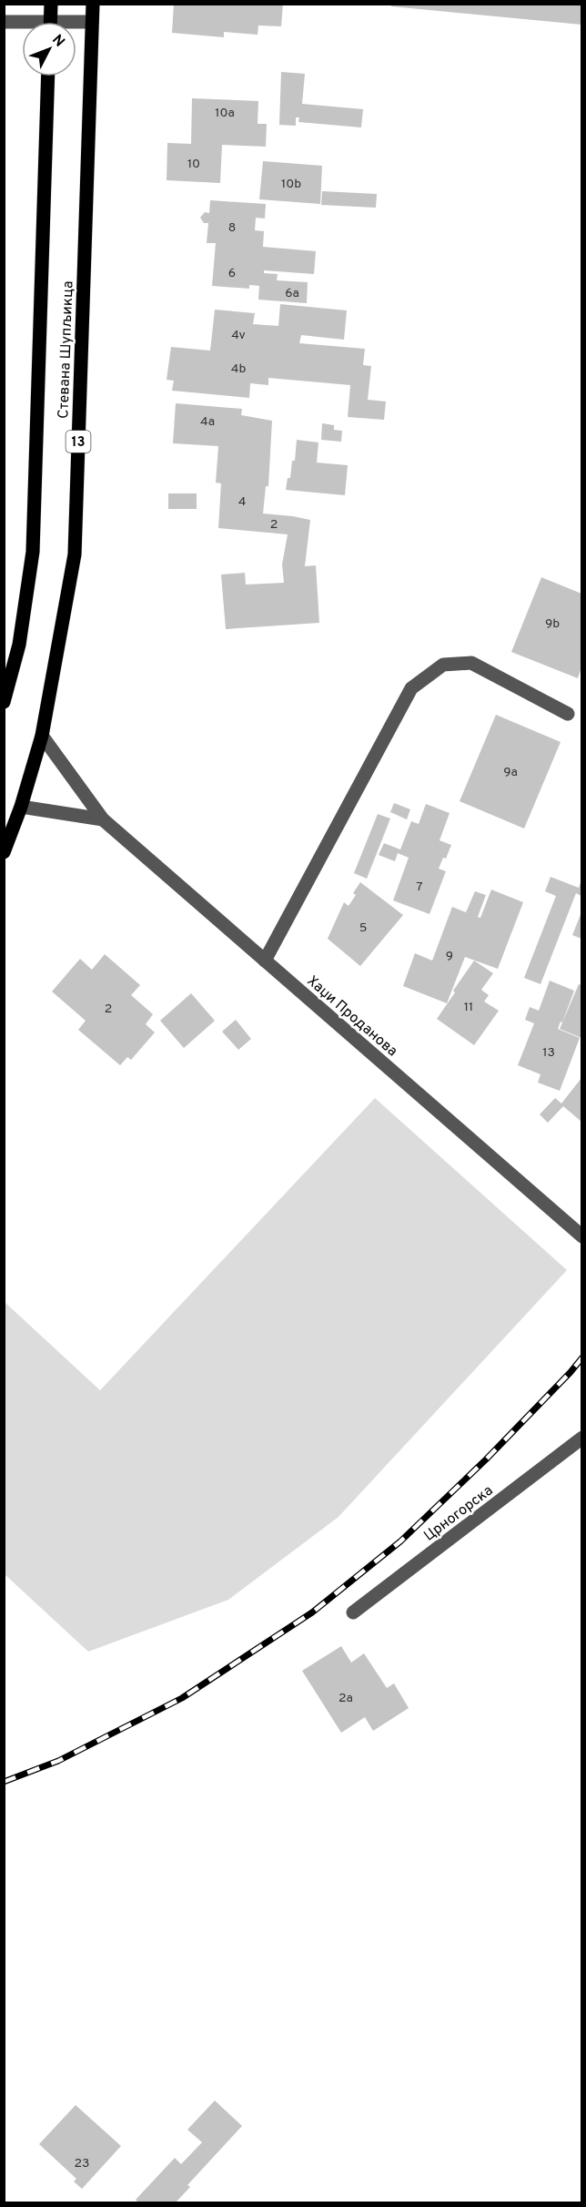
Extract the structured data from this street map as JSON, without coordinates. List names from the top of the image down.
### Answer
{
  "streets": {
    "main road": ["Стевана Шупљикца", "13"],
    "street": ["Хаџи Проданова", "Црногорска"]
  },
  "crossings": [
    ["Стевана Шупљикца", "Хаџи Проданова"]
  ],
  "house_numbers": [
    "10a",
    "10",
    "10b",
    "8",
    "6",
    "6a",
    "4v",
    "4b",
    "4a",
    "4",
    "2",
    "9b",
    "9a",
    "7",
    "5",
    "9",
    "11",
    "2",
    "13",
    "2a",
    "23"
  ],
  "north": "top right"
}
